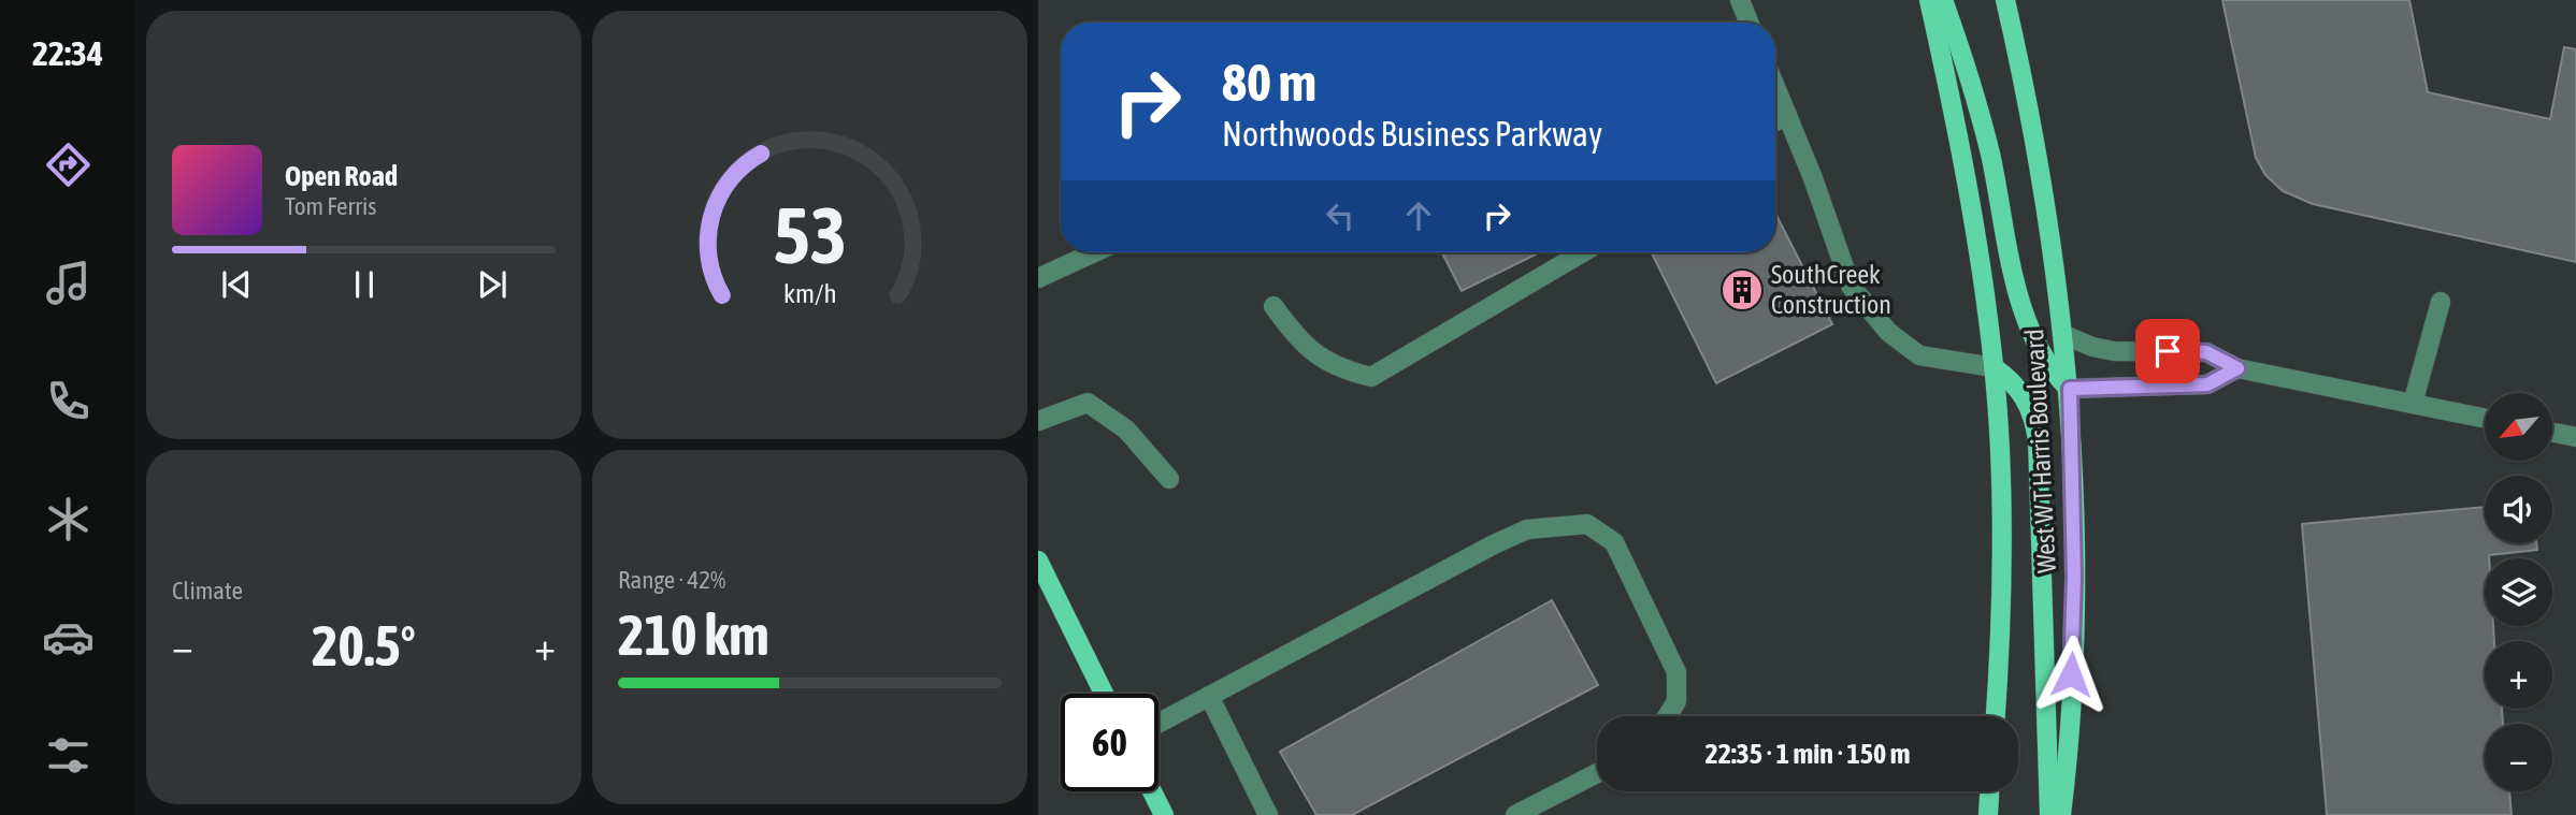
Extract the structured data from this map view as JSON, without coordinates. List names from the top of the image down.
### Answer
{
  "streets": {
    "main road": ["West W T Harris Boulevard"]
  },
  "places": {
    "building": ["SouthCreek Construction"]
  },
  "north": "bottom left",
  "page": {
    "tabs": "22:34",
    "turn": ["80 m", "Northwoods Business Parkway"],
    "song": ["Open Road", "Tom Ferris"],
    "map_buttons": ["+", "−"],
    "tile": [
      "Climate",
      ["Range · 42%", "210 km"]
    ],
    "heat": ["−", "20.5°", "+"],
    "limit": "60",
    "trip": "22:35 · 1 min · 150 m",
    "gauge": ["53", "km/h"]
  }
}
